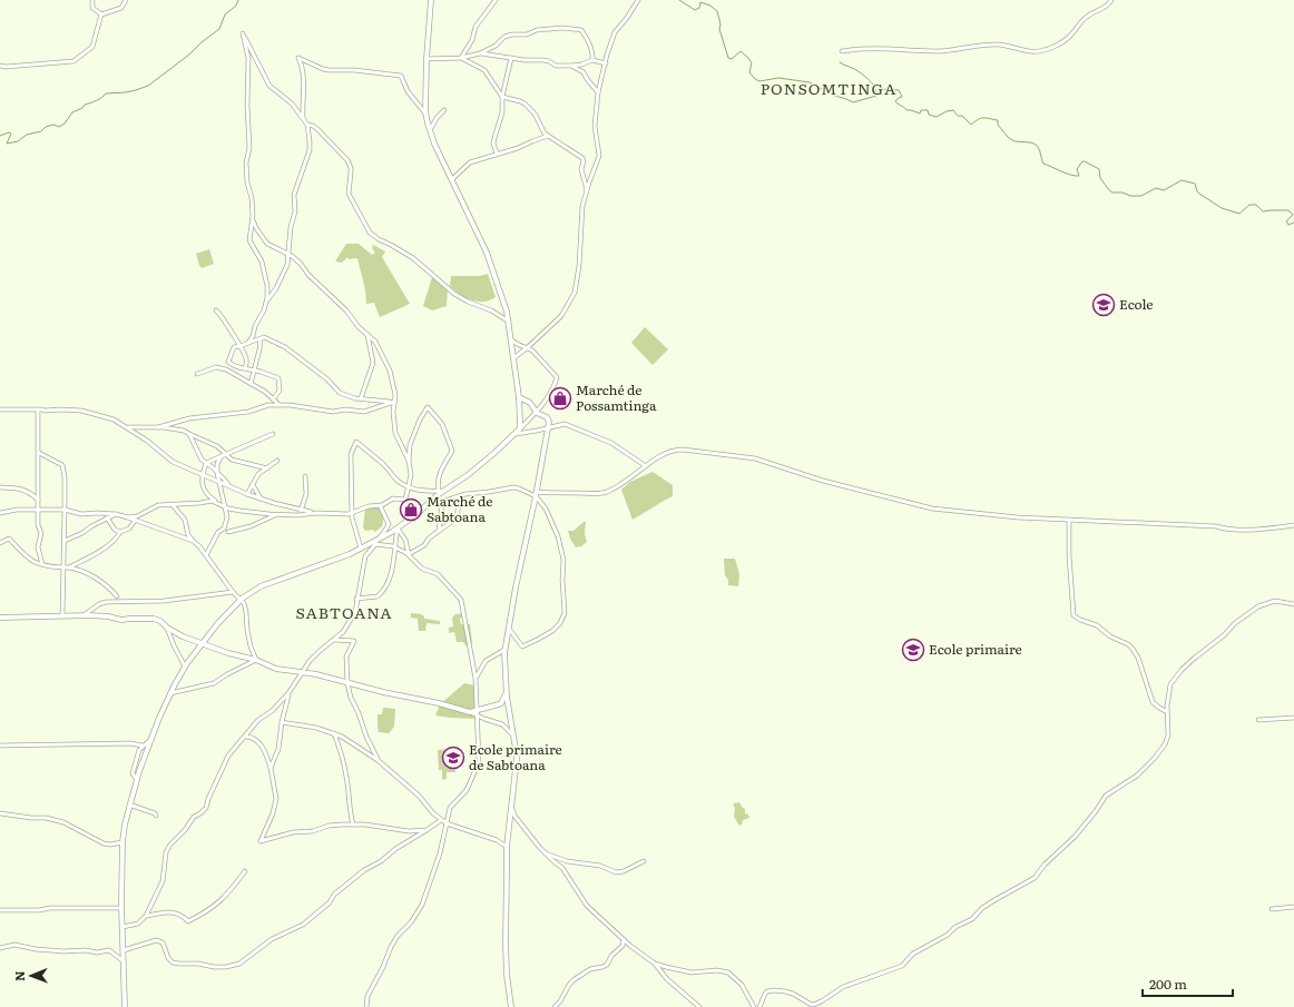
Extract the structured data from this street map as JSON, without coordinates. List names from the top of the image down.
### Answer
{
  "districts": ["PONSOMTINGA", "SABTOANA"],
  "places": {
    "school or university": ["Ecole", "Ecole primaire", "Ecole primaire de Sabtoana"],
    "shop": ["Marché de Possamtinga", "Marché de Sabtoana"]
  },
  "scale_bar": "200 m",
  "north": "left"
}
